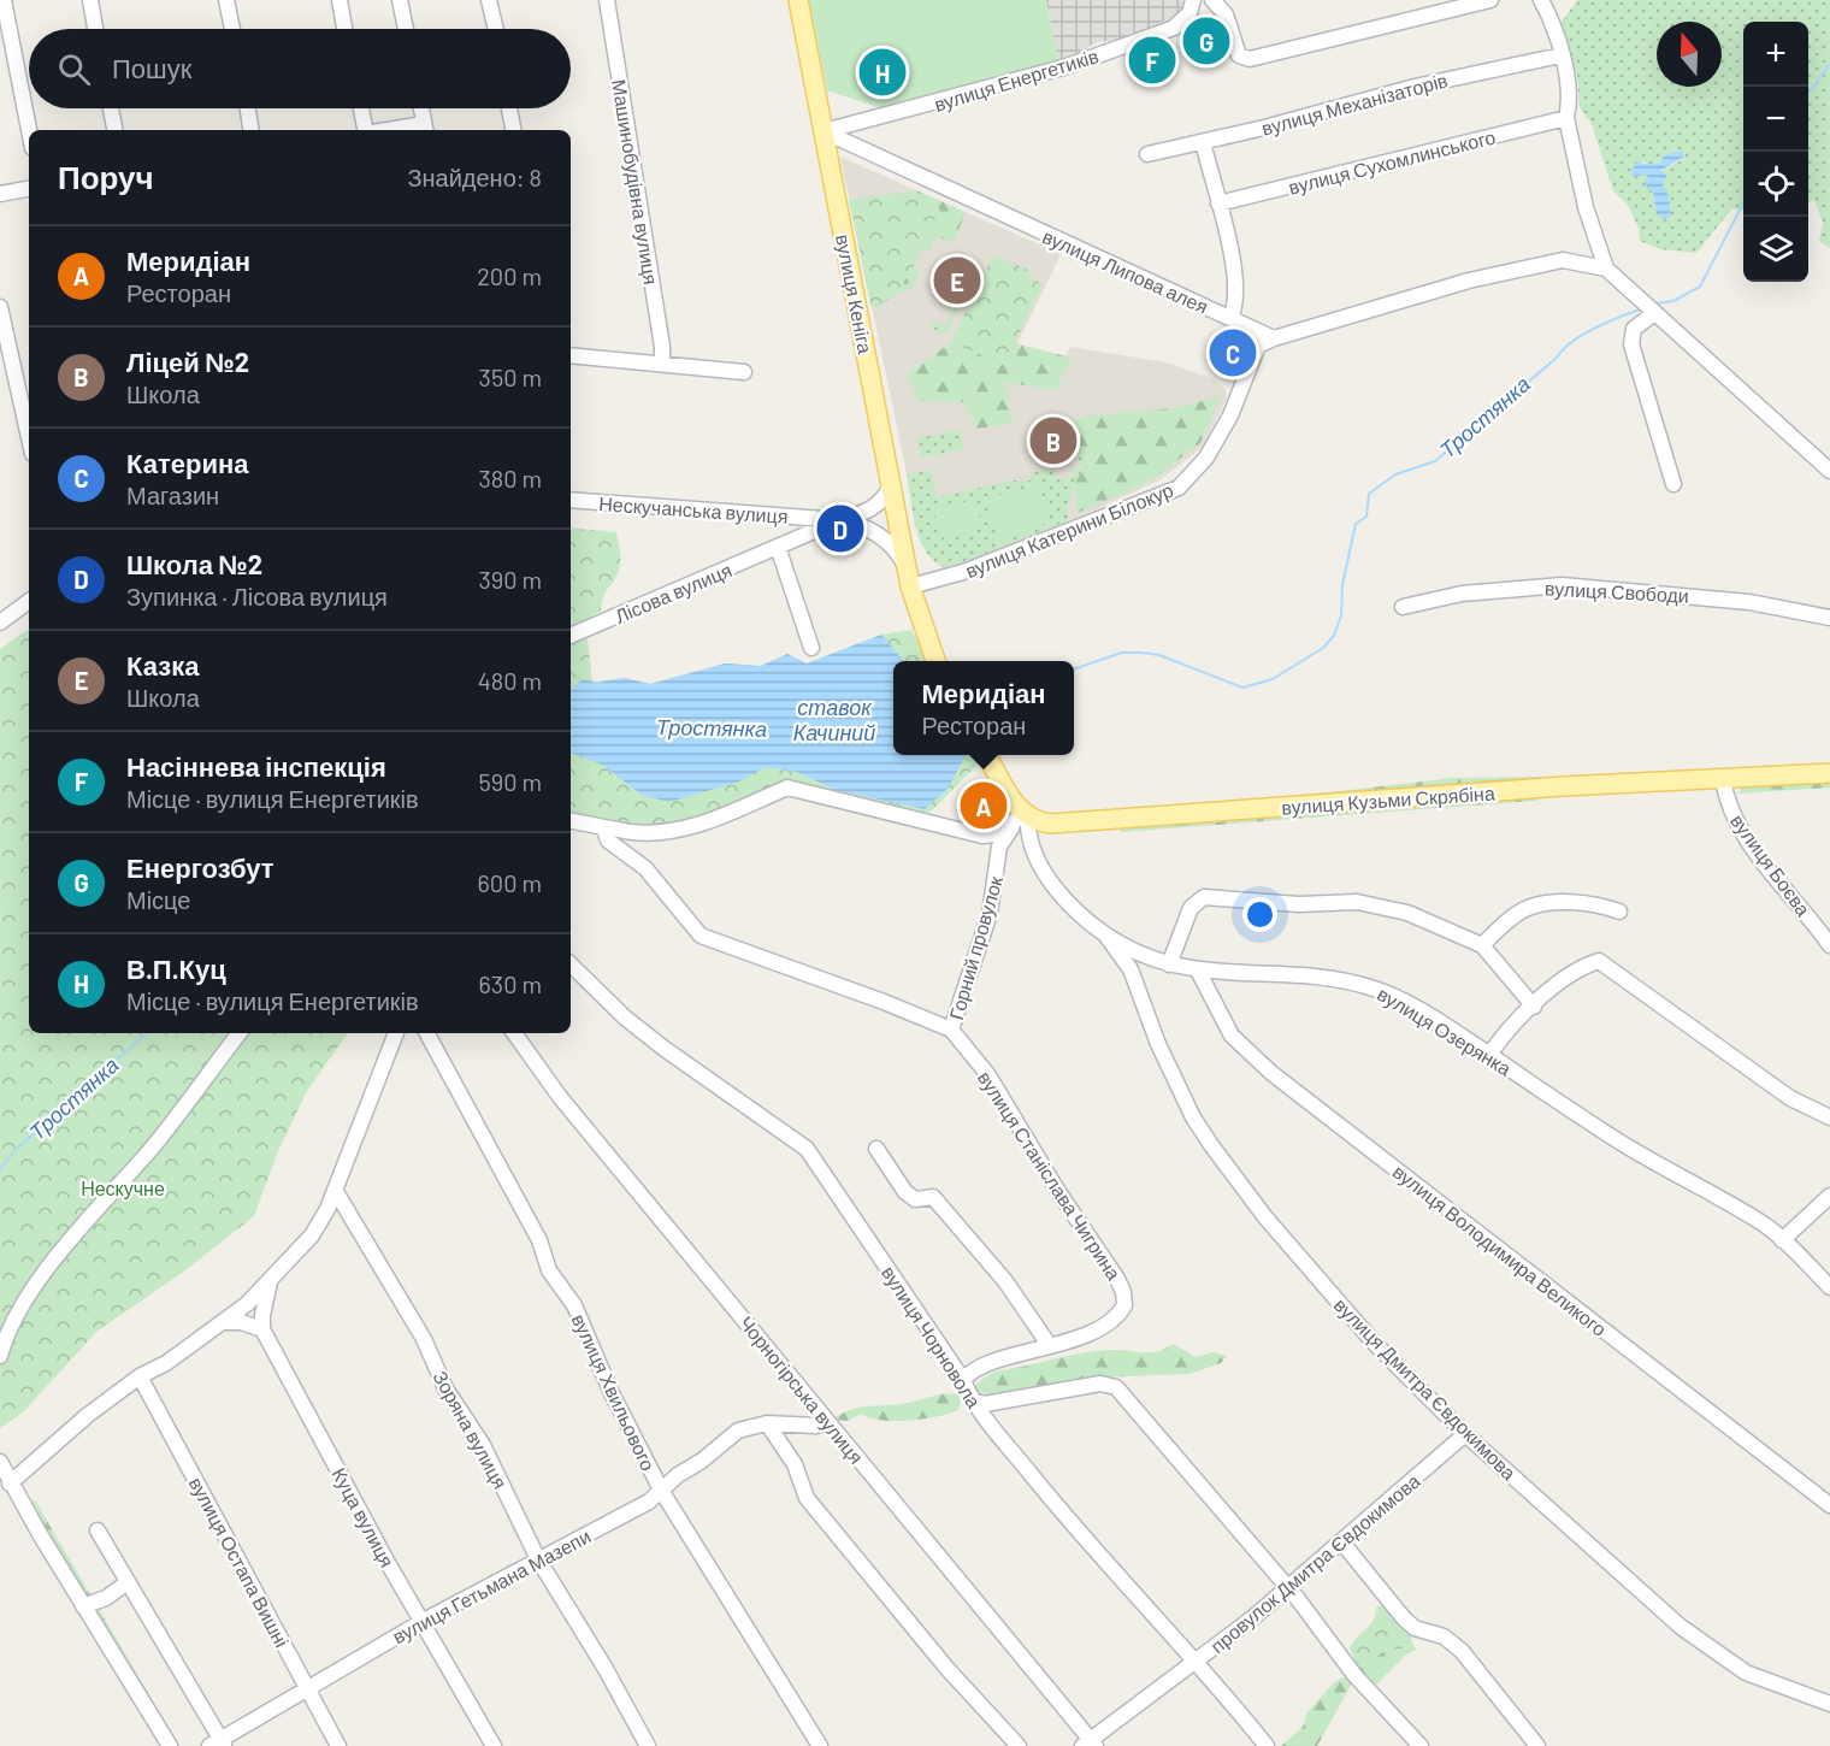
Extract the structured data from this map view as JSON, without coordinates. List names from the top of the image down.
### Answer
{
  "streets": {
    "main road": ["вулиця Кеніга", "вулиця Кузьми Скрябіна"],
    "street": [
      "вулиця Енергетиків",
      "вулиця Механізаторів",
      "вулиця Сухомлинського",
      "Машинобудівна вулиця",
      "вулиця Липова алея",
      "Нескучанська вулиця",
      "вулиця Катерини Білокур",
      "вулиця Свободи",
      "Лісова вулиця",
      "вулиця Боєва",
      "Горний провулок",
      "вулиця Озерянка",
      "вулиця Станіслава Чигрина",
      "вулиця Володимира Великого",
      "вулиця Чорновола",
      "вулиця Дмитра Євдокимова",
      "Чорногірська вулиця",
      "вулиця Хвильового",
      "Зоряна вулиця",
      "Куца вулиця",
      "вулиця Остапа Вишні",
      "провулок Дмитра Євдокимова",
      "вулиця Гетьмана Мазепи"
    ]
  },
  "crossings": [
    ["вулиця Енергетиків", "вулиця Липова алея"],
    ["вулиця Енергетиків", "вулиця Кеніга"],
    ["вулиця Липова алея", "вулиця Кеніга"],
    ["вулиця Липова алея", "вулиця Катерини Білокур"],
    ["вулиця Кеніга", "Нескучанська вулиця"],
    ["вулиця Кеніга", "вулиця Катерини Білокур"],
    ["Нескучанська вулиця", "Лісова вулиця"],
    ["вулиця Кузьми Скрябіна", "вулиця Боєва"],
    ["вулиця Кузьми Скрябіна", "Горний провулок"],
    ["вулиця Кузьми Скрябіна", "вулиця Озерянка"],
    ["Горний провулок", "вулиця Озерянка"],
    ["Горний провулок", "вулиця Станіслава Чигрина"],
    ["вулиця Озерянка", "вулиця Володимира Великого"],
    ["вулиця Озерянка", "вулиця Дмитра Євдокимова"],
    ["вулиця Станіслава Чигрина", "вулиця Чорновола"],
    ["вулиця Чорновола", "провулок Дмитра Євдокимова"],
    ["вулиця Дмитра Євдокимова", "провулок Дмитра Євдокимова"],
    ["Чорногірська вулиця", "провулок Дмитра Євдокимова"],
    ["Чорногірська вулиця", "вулиця Гетьмана Мазепи"],
    ["вулиця Хвильового", "вулиця Гетьмана Мазепи"],
    ["Зоряна вулиця", "вулиця Гетьмана Мазепи"],
    ["Куца вулиця", "вулиця Гетьмана Мазепи"],
    ["вулиця Остапа Вишні", "вулиця Гетьмана Мазепи"]
  ],
  "water": ["Тростянка", "ставок Качиний"],
  "parks": ["Нескучне"],
  "north": "top",
  "page": {
    "pins": [
      "G",
      "F",
      "H",
      "E",
      "C",
      "B",
      "D",
      "A"
    ],
    "map_buttons": ["+", "−"],
    "search": "Пошук",
    "heading": ["Поруч", "Знайдено: 8"],
    "list": [
      {
        "mark": "A",
        "name": "Меридіан",
        "note": "Ресторан",
        "value": "200 m"
      },
      {
        "mark": "B",
        "name": "Ліцей №2",
        "note": "Школа",
        "value": "350 m"
      },
      {
        "mark": "C",
        "name": "Катерина",
        "note": "Магазин",
        "value": "380 m"
      },
      {
        "mark": "D",
        "name": "Школа №2",
        "note": "Зупинка · Лісова вулиця",
        "value": "390 m"
      },
      {
        "mark": "E",
        "name": "Казка",
        "note": "Школа",
        "value": "480 m"
      },
      {
        "mark": "F",
        "name": "Насіннева інспекція",
        "note": "Місце · вулиця Енергетиків",
        "value": "590 m"
      },
      {
        "mark": "G",
        "name": "Енергозбут",
        "note": "Місце",
        "value": "600 m"
      },
      {
        "mark": "H",
        "name": "В.П.Куц",
        "note": "Місце · вулиця Енергетиків",
        "value": "630 m"
      }
    ],
    "popup": ["Меридіан", "Ресторан"]
  }
}
